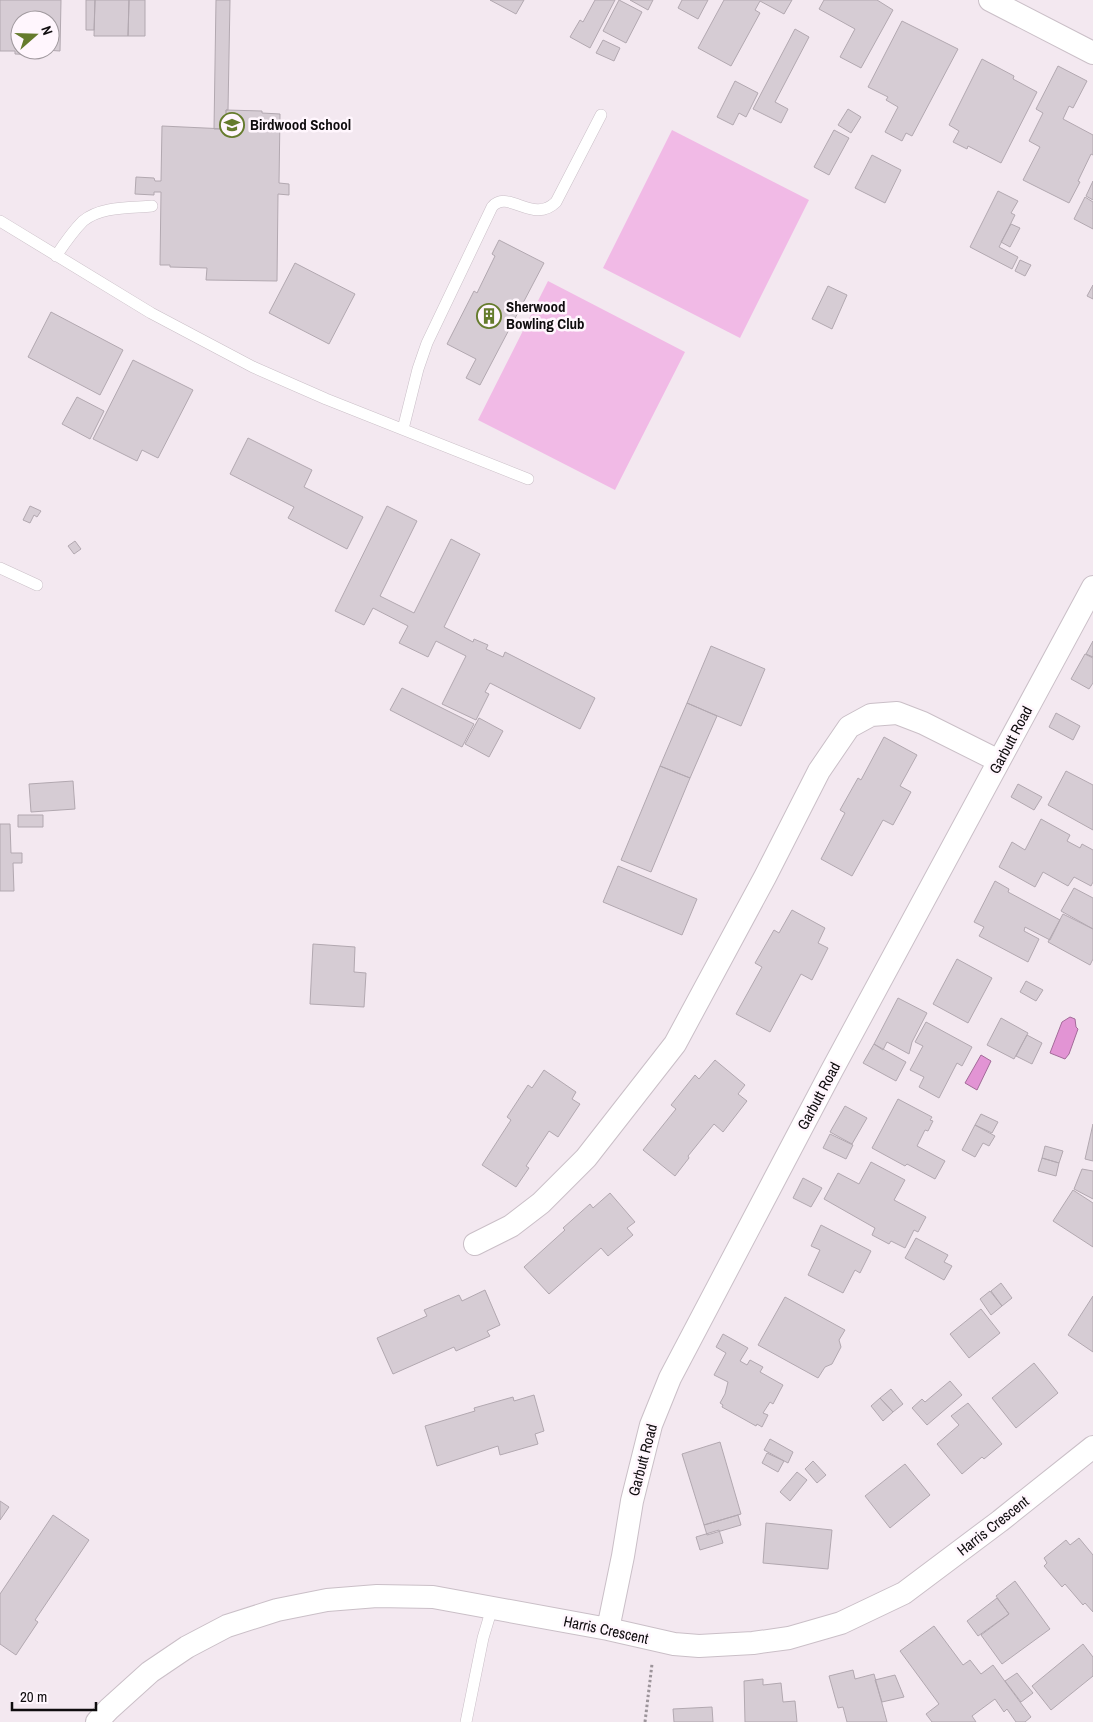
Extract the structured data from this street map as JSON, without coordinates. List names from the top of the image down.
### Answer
{
  "streets": {
    "street": ["Garbutt Road", "Harris Crescent"]
  },
  "crossings": [
    ["Garbutt Road", "Harris Crescent"]
  ],
  "places": {
    "school or university": ["Birdwood School"],
    "building": ["Sherwood Bowling Club"]
  },
  "scale_bar": "20 m",
  "north": "right"
}
